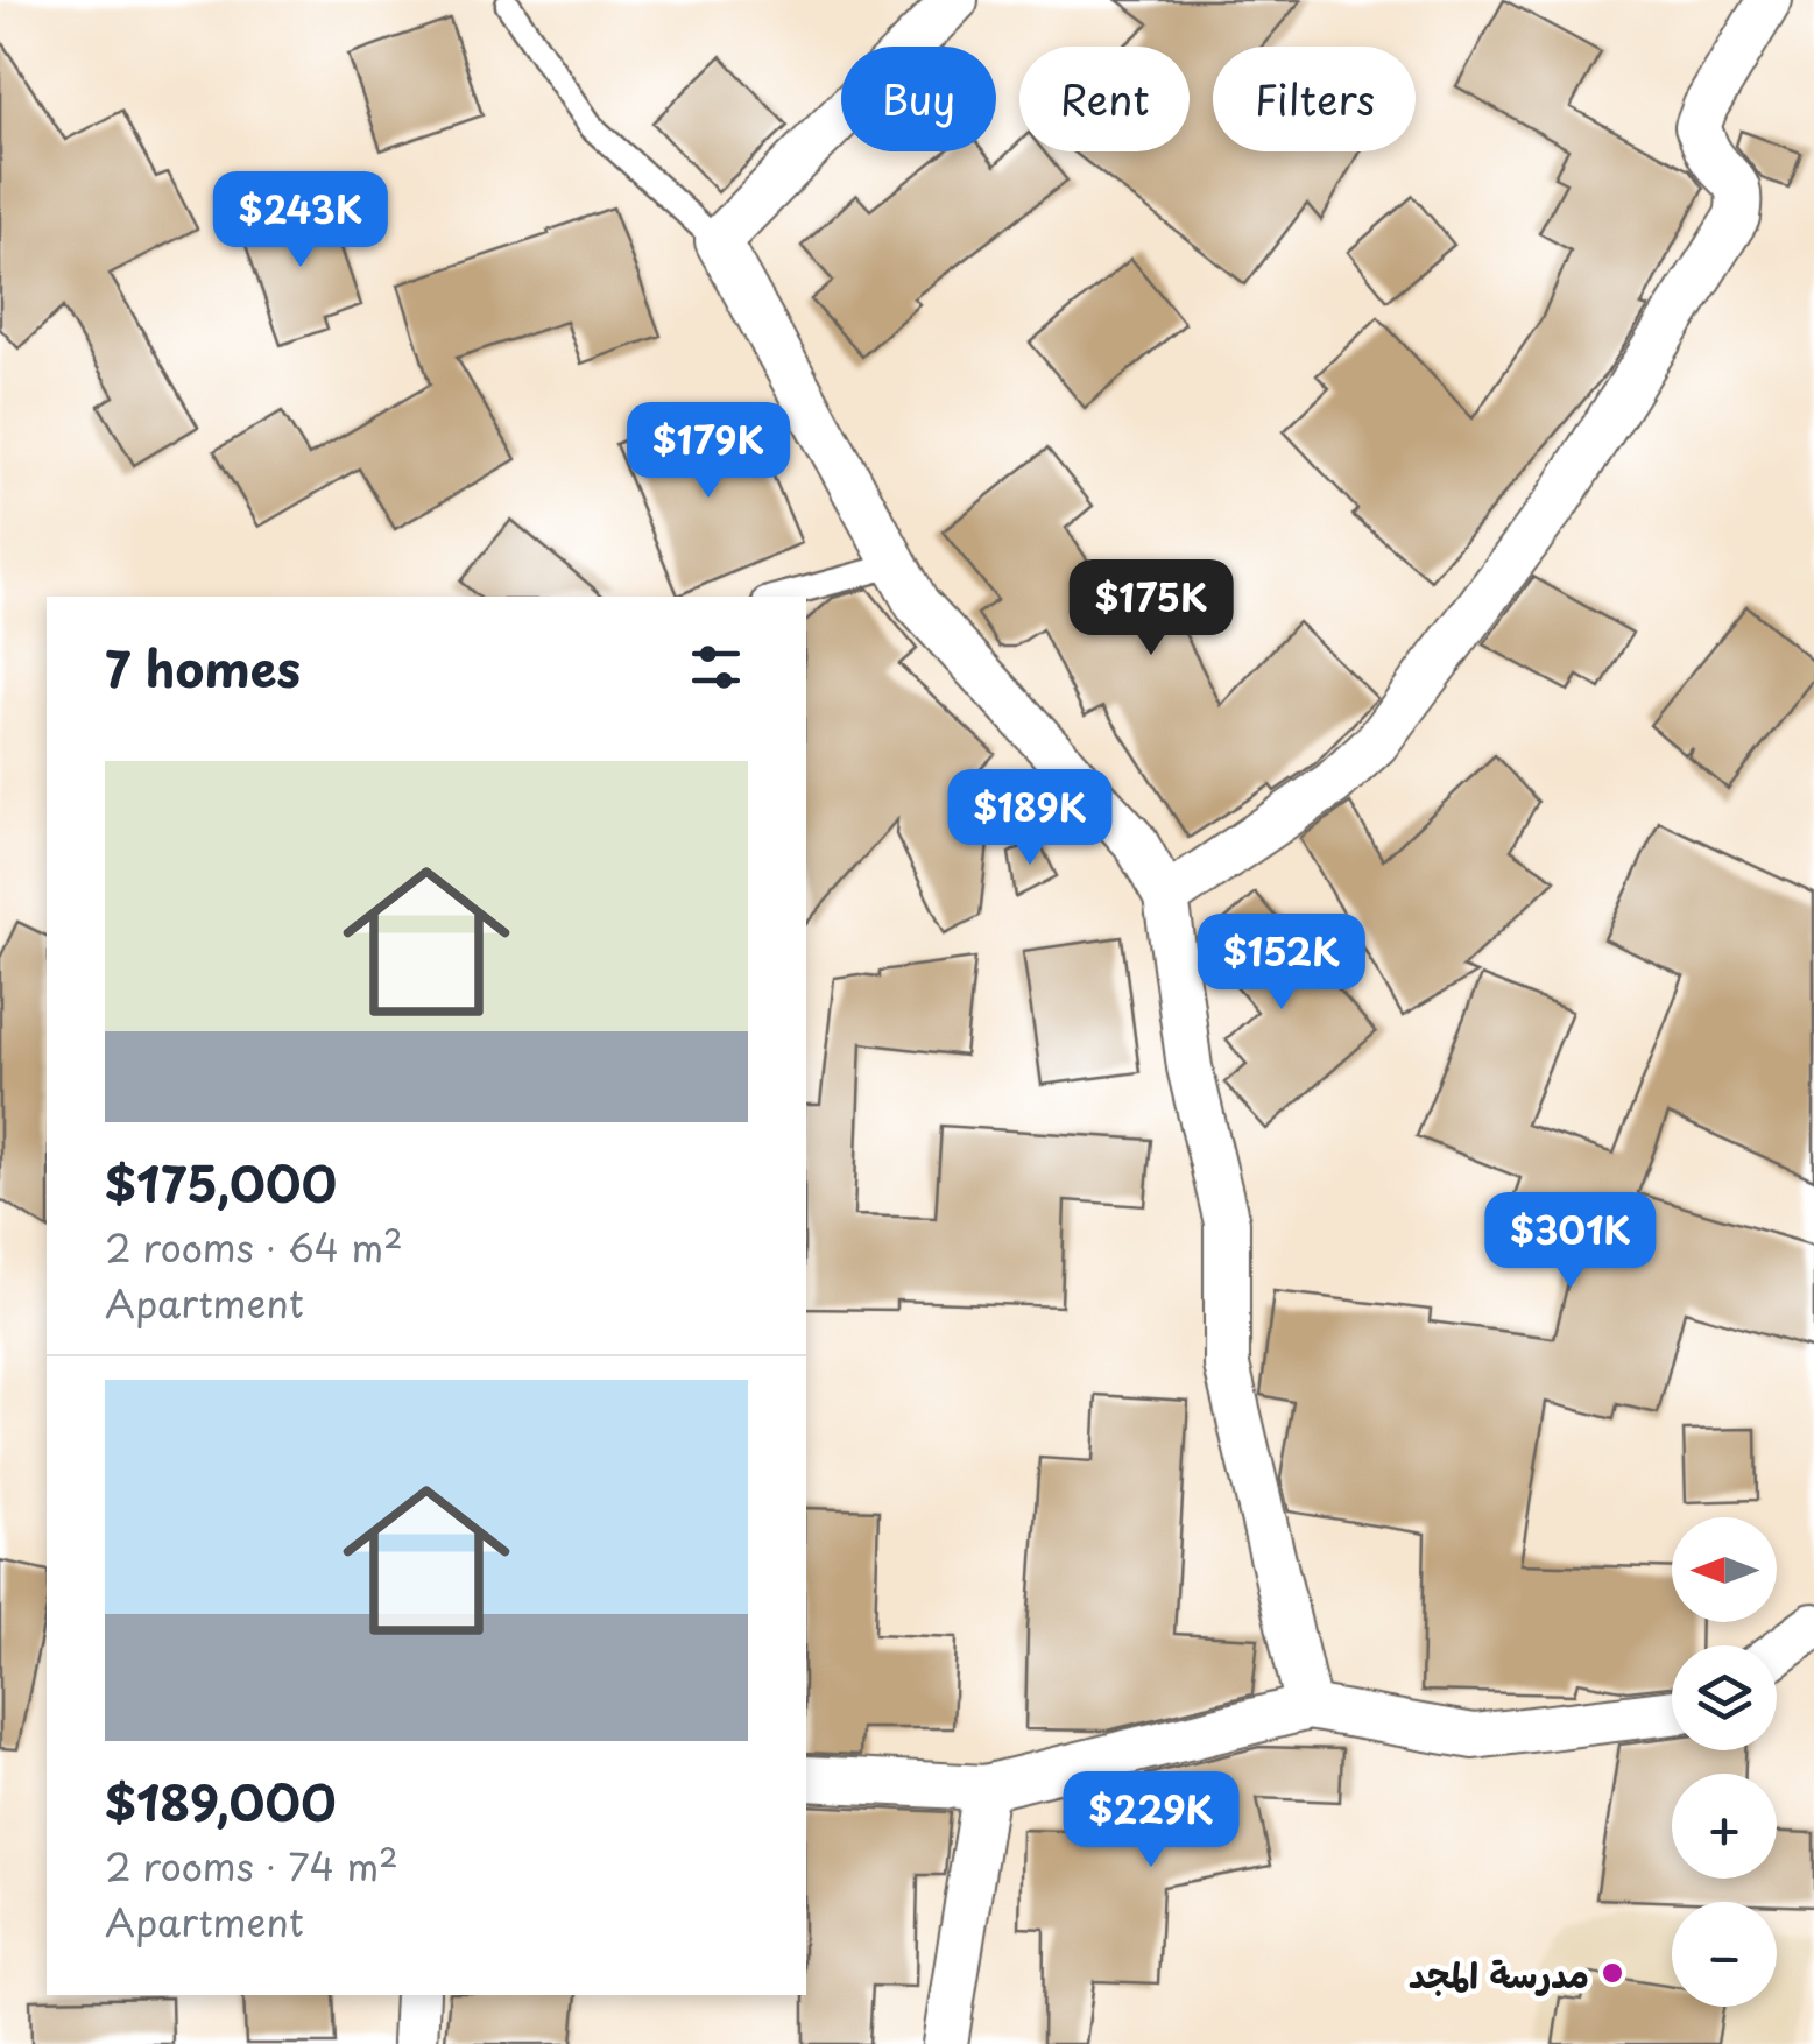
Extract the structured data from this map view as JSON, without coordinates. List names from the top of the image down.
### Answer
{
  "places": ["مدرسة المجد"],
  "north": "left",
  "page": {
    "chip": ["Buy", "Rent", "Filters"],
    "price": [
      "$243K",
      "$179K",
      "$175K",
      "$189K",
      "$152K",
      "$301K",
      "$229K"
    ],
    "heading": "7 homes",
    "list": [
      {
        "name": "$175,000",
        "note": "2 rooms · 64 m² · Apartment"
      },
      {
        "name": "$189,000",
        "note": "2 rooms · 74 m² · Apartment"
      }
    ],
    "map_buttons": ["+", "−"]
  }
}
